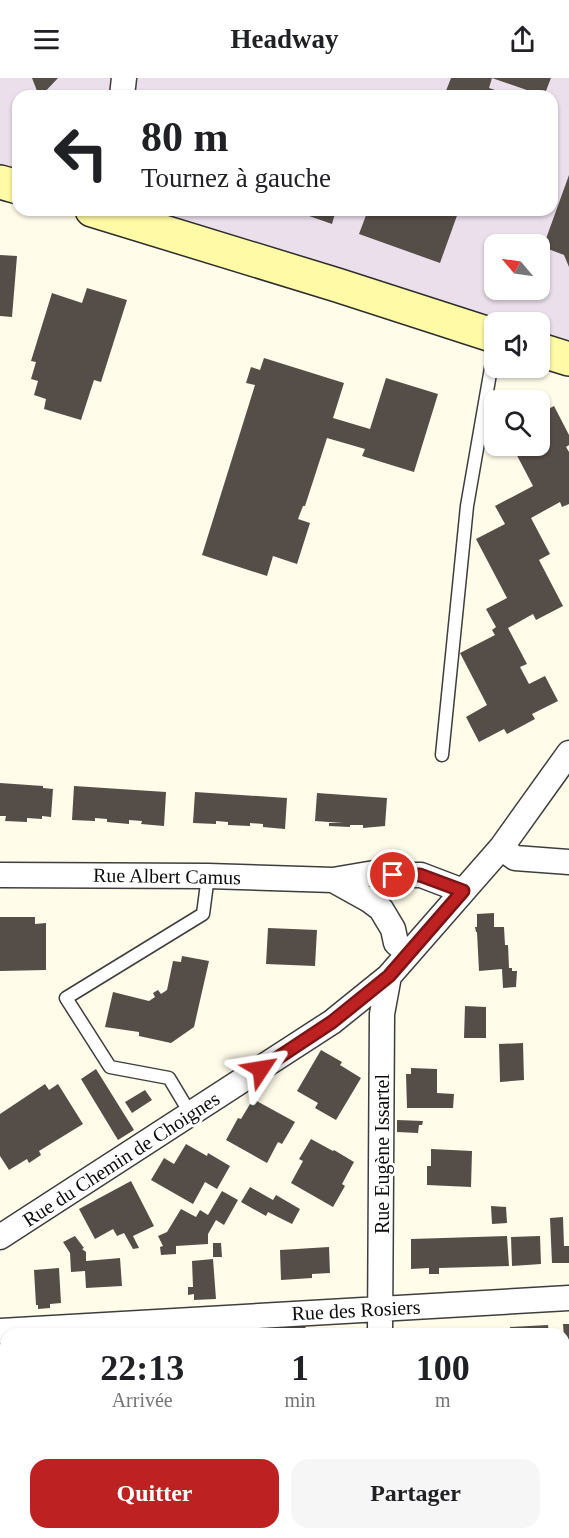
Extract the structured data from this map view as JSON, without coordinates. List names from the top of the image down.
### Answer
{
  "streets": {
    "street": [
      "Rue Albert Camus",
      "Rue Eugène Issartel",
      "Rue du Chemin de Choignes",
      "Rue des Rosiers"
    ]
  },
  "crossings": [
    ["Rue Albert Camus", "Rue du Chemin de Choignes"],
    ["Rue Eugène Issartel", "Rue du Chemin de Choignes"],
    ["Rue Eugène Issartel", "Rue des Rosiers"]
  ],
  "north": "top left",
  "page": {
    "header": "Headway",
    "turn": ["80 m", "Tournez à gauche"],
    "eta": [
      "22:13",
      "Arrivée",
      "1",
      "min",
      "100",
      "m"
    ],
    "buttons": ["Quitter", "Partager"]
  }
}
